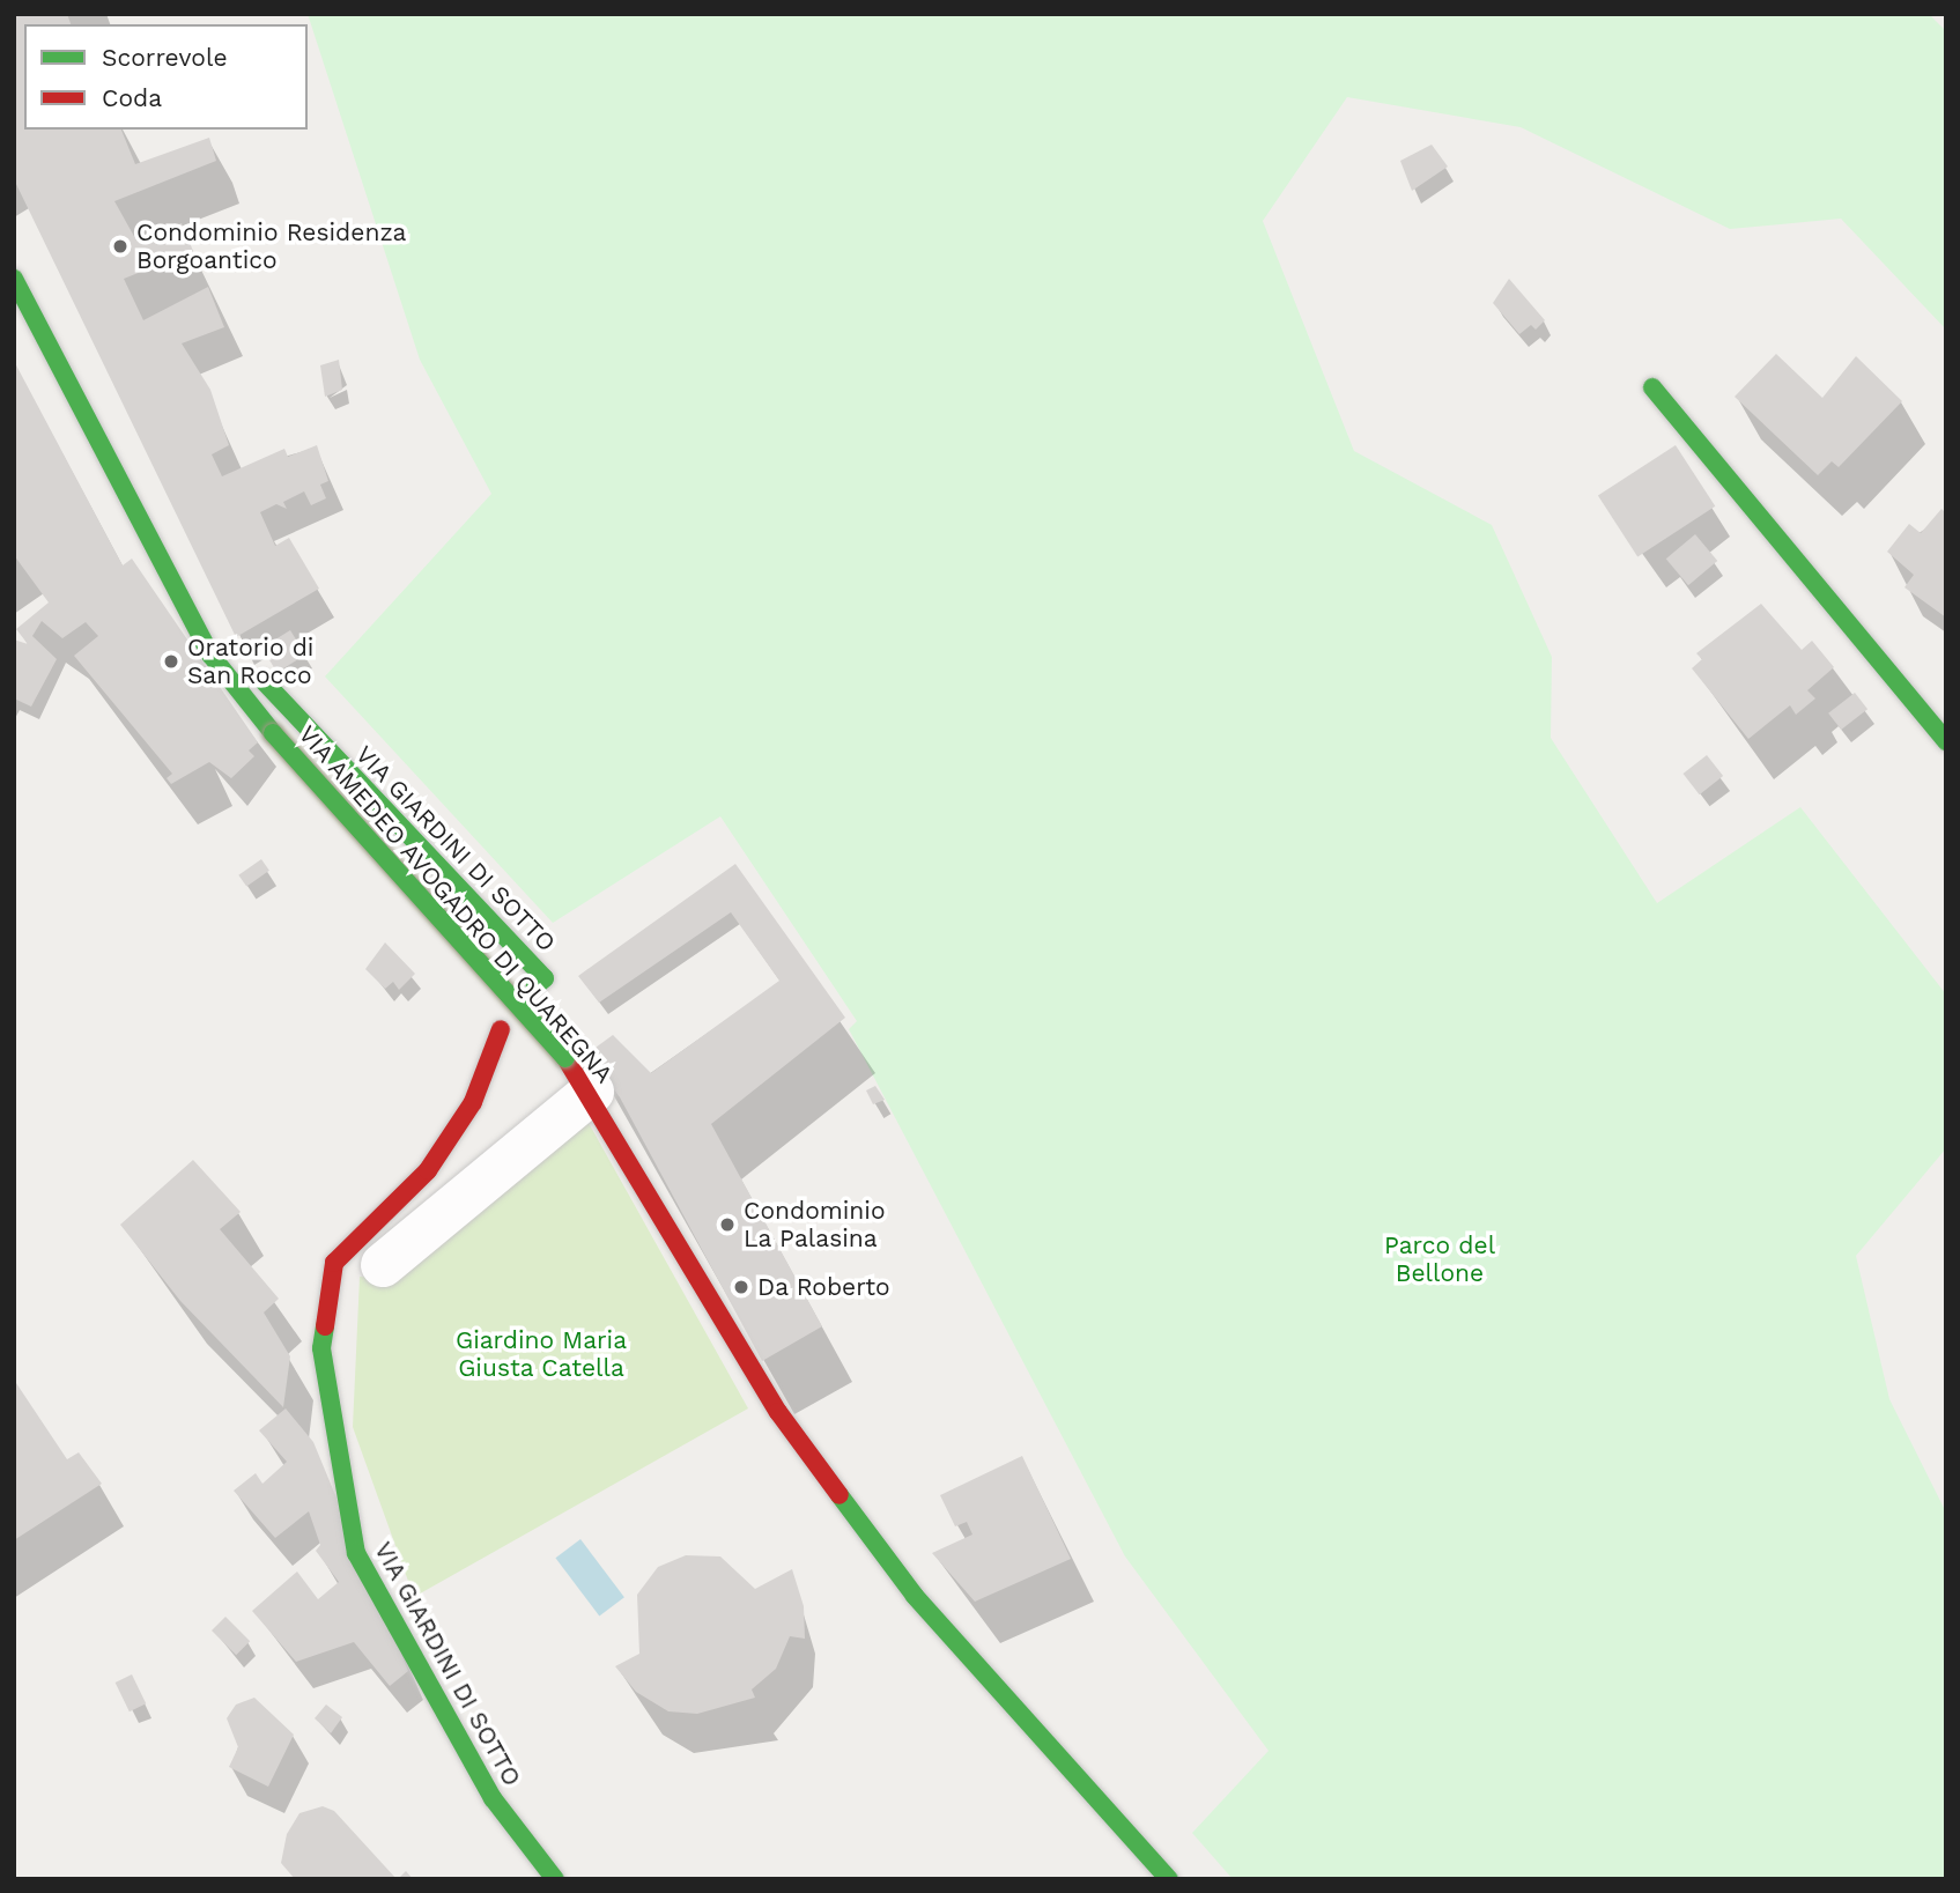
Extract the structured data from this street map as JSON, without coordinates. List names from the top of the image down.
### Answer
{
  "streets": {
    "street": ["VIA GIARDINI DI SOTTO", "VIA AMEDEO AVOGADRO DI QUAREGNA"]
  },
  "crossings": [
    ["VIA GIARDINI DI SOTTO", "VIA AMEDEO AVOGADRO DI QUAREGNA"]
  ],
  "parks": ["Parco del Bellone", "Giardino Maria Giusta Catella"],
  "places": [
    "Condominio Residenza Borgoantico",
    "Oratorio di San Rocco",
    "Condominio La Palasina",
    "Da Roberto"
  ],
  "legend": ["Scorrevole", "Coda"]
}
